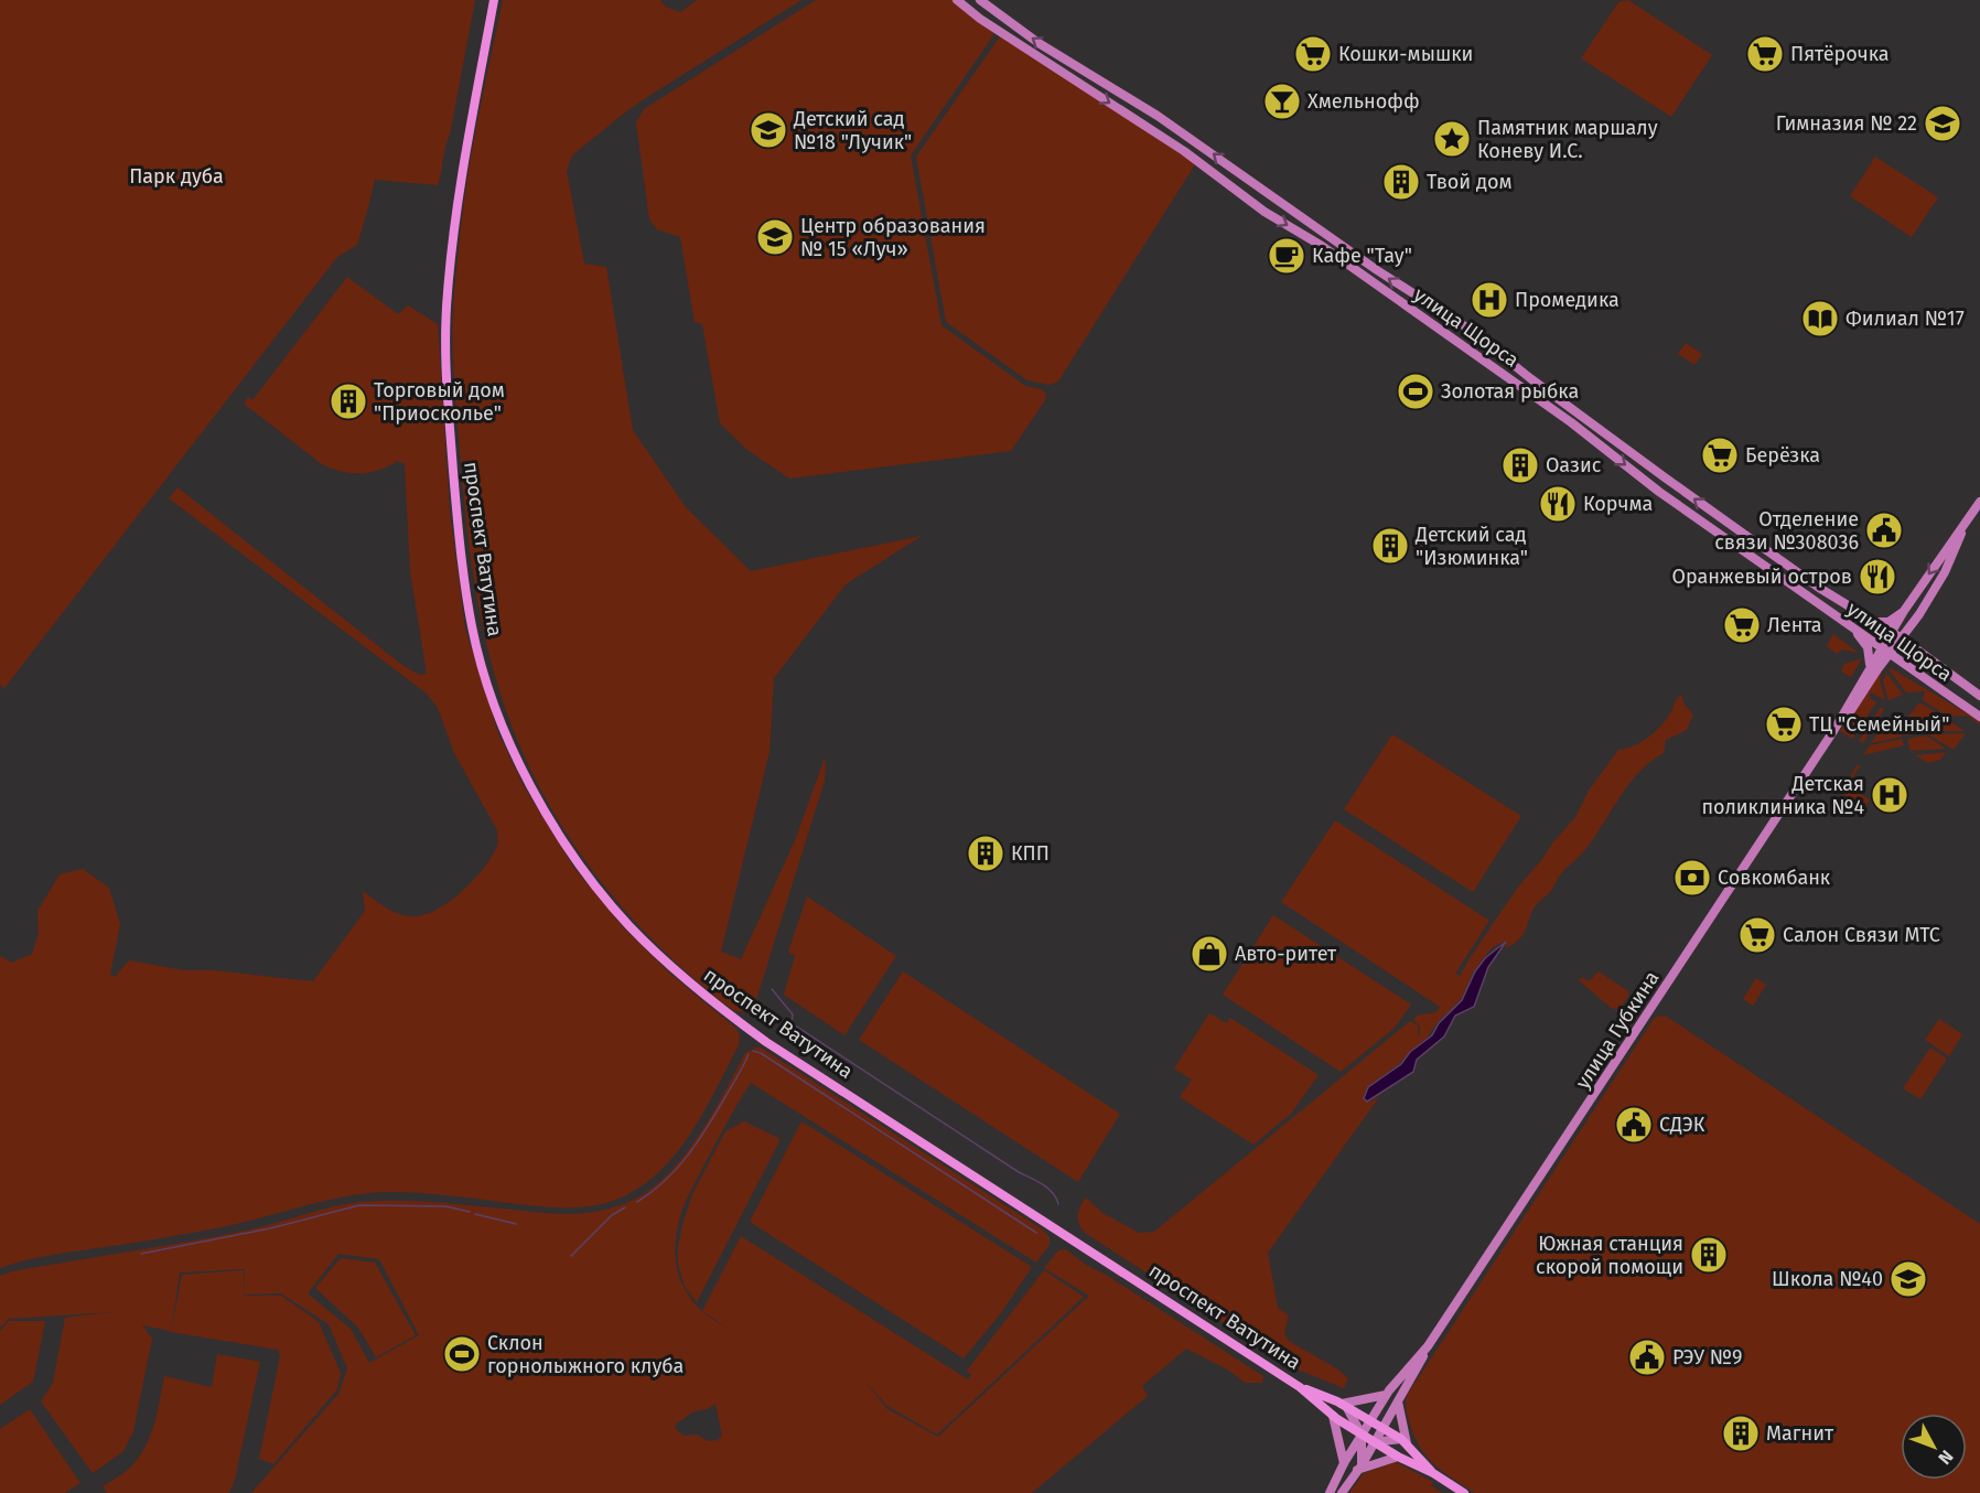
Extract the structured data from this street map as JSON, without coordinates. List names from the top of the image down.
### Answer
{
  "streets": {
    "main road": ["улица Щорса", "проспект Ватутина", "улица Губкина"]
  },
  "crossings": [
    ["улица Щорса", "улица Губкина"],
    ["проспект Ватутина", "улица Губкина"]
  ],
  "parks": ["Парк дуба"],
  "places": {
    "supermarket": [
      "Кошки-мышки",
      "Пятёрочка",
      "Берёзка",
      "Лента",
      "ТЦ \"Семейный\"",
      "Салон Связи МТС"
    ],
    "bar": ["Хмельнофф"],
    "school or university": [
      "Гимназия № 22",
      "Детский сад №18 \"Лучик\"",
      "Центр образования № 15 «Луч»",
      "Школа №40"
    ],
    "place": ["Памятник маршалу Коневу И.С."],
    "building": [
      "Твой дом",
      "Торговый дом \"Приосколье\"",
      "Оазис",
      "Детский сад \"Изюминка\"",
      "КПП",
      "Южная станция скорой помощи",
      "Магнит"
    ],
    "cafe": ["Кафе \"Тау\""],
    "hospital": ["Промедика", "Детская поликлиника №4"],
    "library": ["Филиал №17"],
    "sports": ["Золотая рыбка", "Склон горнолыжного клуба"],
    "restaurant": ["Корчма", "Оранжевый остров"],
    "public building": ["Отделение связи №308036", "СДЭК", "РЭУ №9"],
    "bank": ["Совкомбанк"],
    "shop": ["Авто-ритет"]
  },
  "north": "bottom right"
}
